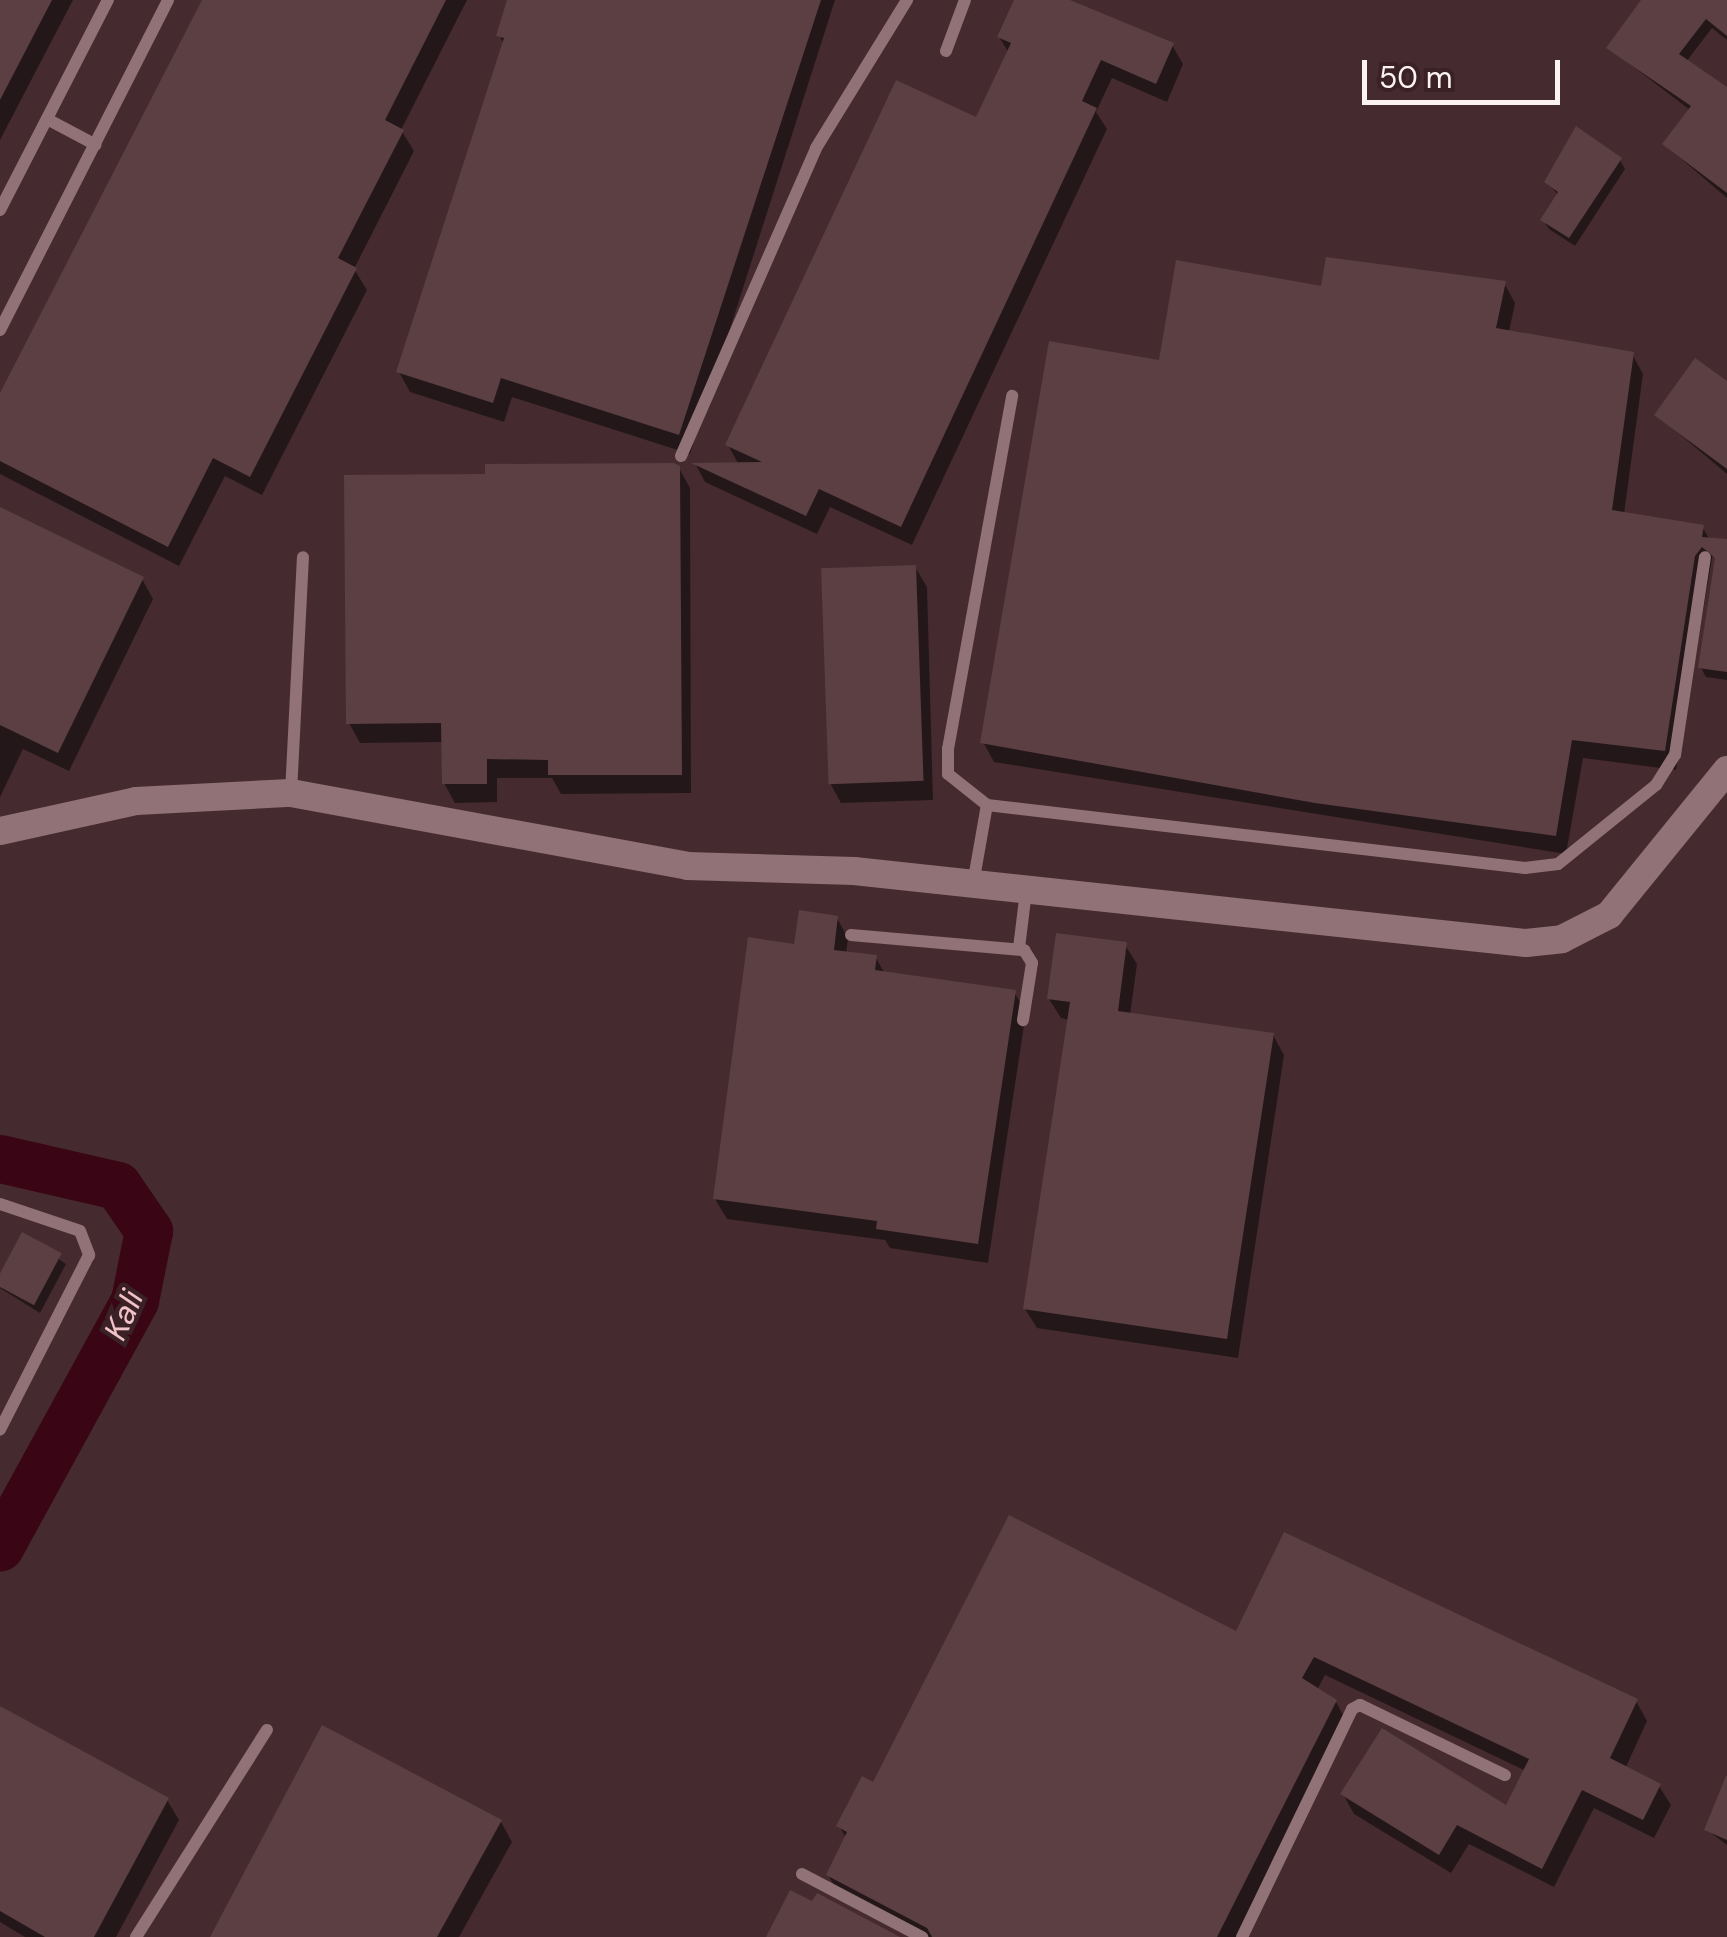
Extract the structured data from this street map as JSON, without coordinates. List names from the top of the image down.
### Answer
{
  "water": ["Kali"],
  "scale_bar": "50 m"
}
